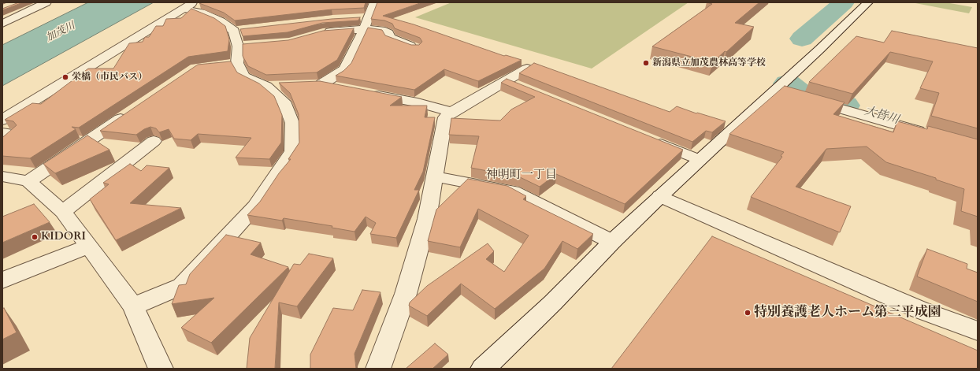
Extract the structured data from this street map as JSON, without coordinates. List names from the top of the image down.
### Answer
{
  "districts": ["神明町一丁目"],
  "water": ["加茂川", "大皆川"],
  "places": [
    "新潟県立加茂農林高等学校",
    "栄橋（市民バス）",
    "KIDORI",
    "特別養護老人ホーム第三平成園"
  ]
}
